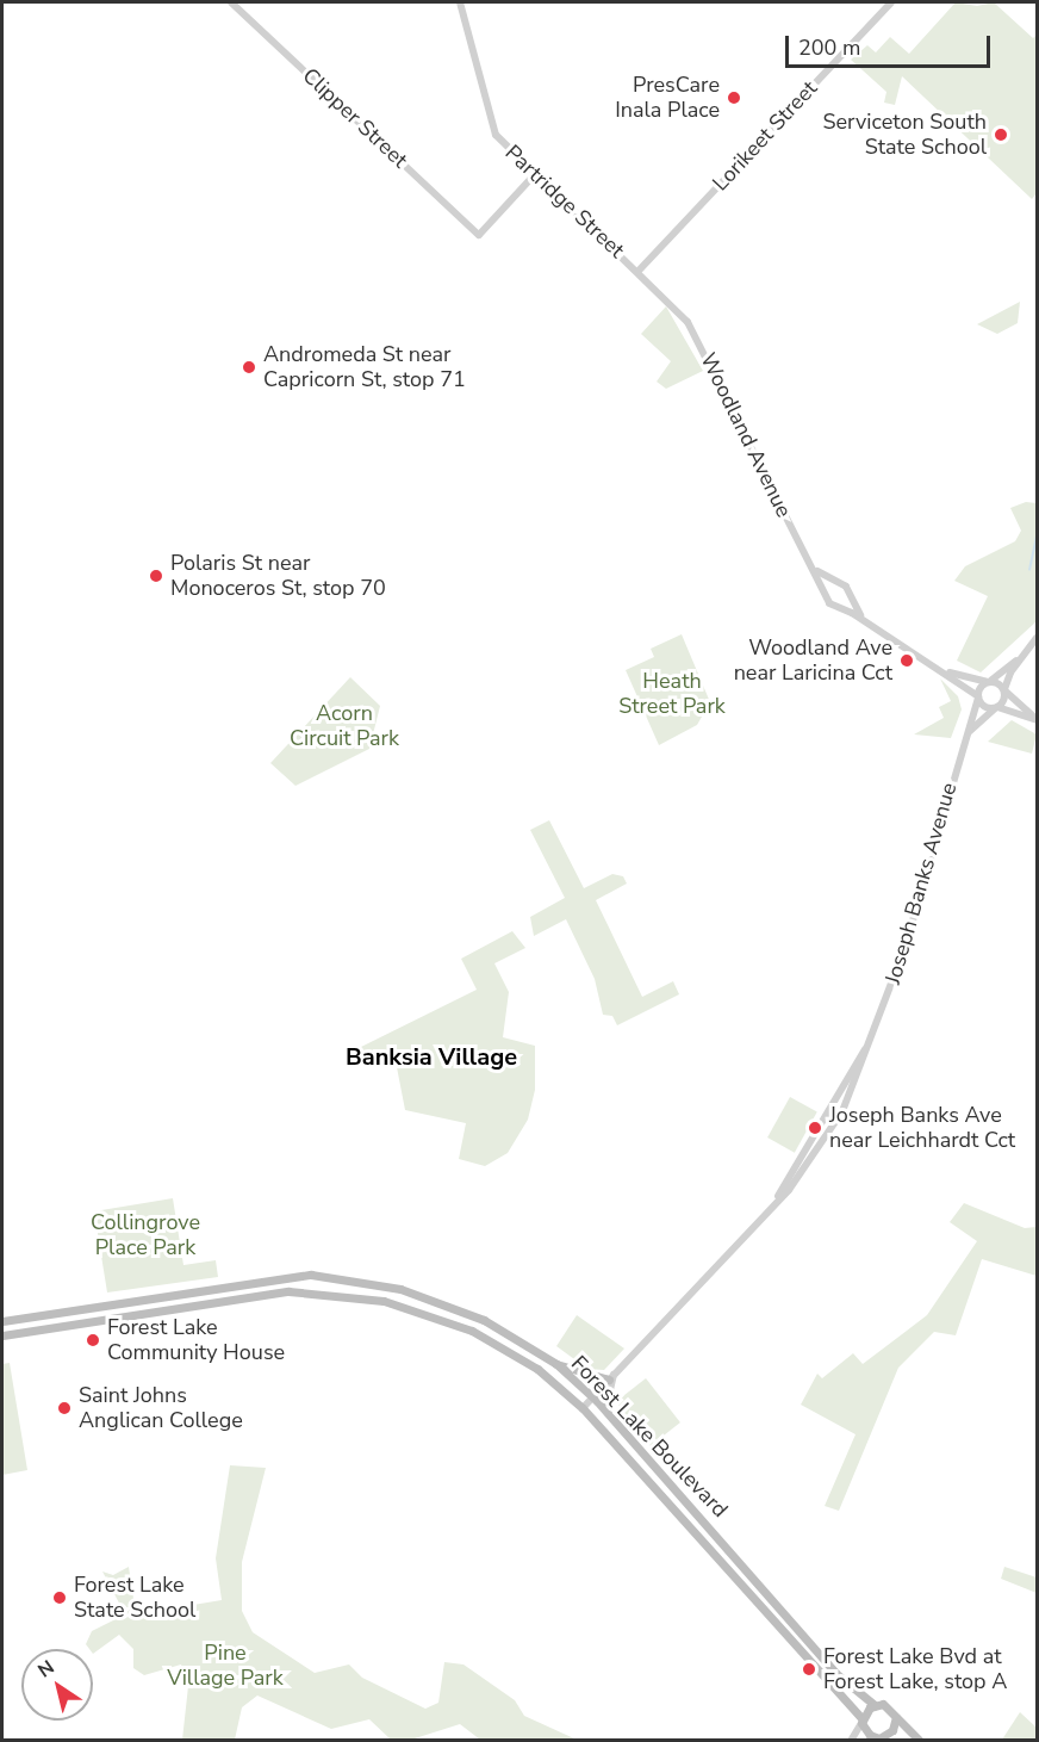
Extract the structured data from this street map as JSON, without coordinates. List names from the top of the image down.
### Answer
{
  "streets": {
    "main road": ["Forest Lake Boulevard"],
    "street": [
      "Clipper Street",
      "Lorikeet Street",
      "Partridge Street",
      "Woodland Avenue",
      "Joseph Banks Avenue"
    ]
  },
  "crossings": [
    ["Clipper Street", "Partridge Street"],
    ["Lorikeet Street", "Partridge Street"],
    ["Partridge Street", "Woodland Avenue"],
    ["Woodland Avenue", "Joseph Banks Avenue"],
    ["Joseph Banks Avenue", "Forest Lake Boulevard"]
  ],
  "districts": ["Banksia Village"],
  "parks": [
    "Heath Street Park",
    "Acorn Circuit Park",
    "Collingrove Place Park",
    "Pine Village Park"
  ],
  "places": [
    "PresCare Inala Place",
    "Serviceton South State School",
    "Andromeda St near Capricorn St, stop 71",
    "Polaris St near Monoceros St, stop 70",
    "Woodland Ave near Laricina Cct",
    "Joseph Banks Ave near Leichhardt Cct",
    "Forest Lake Community House",
    "Saint Johns Anglican College",
    "Forest Lake State School",
    "Forest Lake Bvd at Forest Lake, stop A"
  ],
  "scale_bar": "200 m",
  "north": "top left"
}
